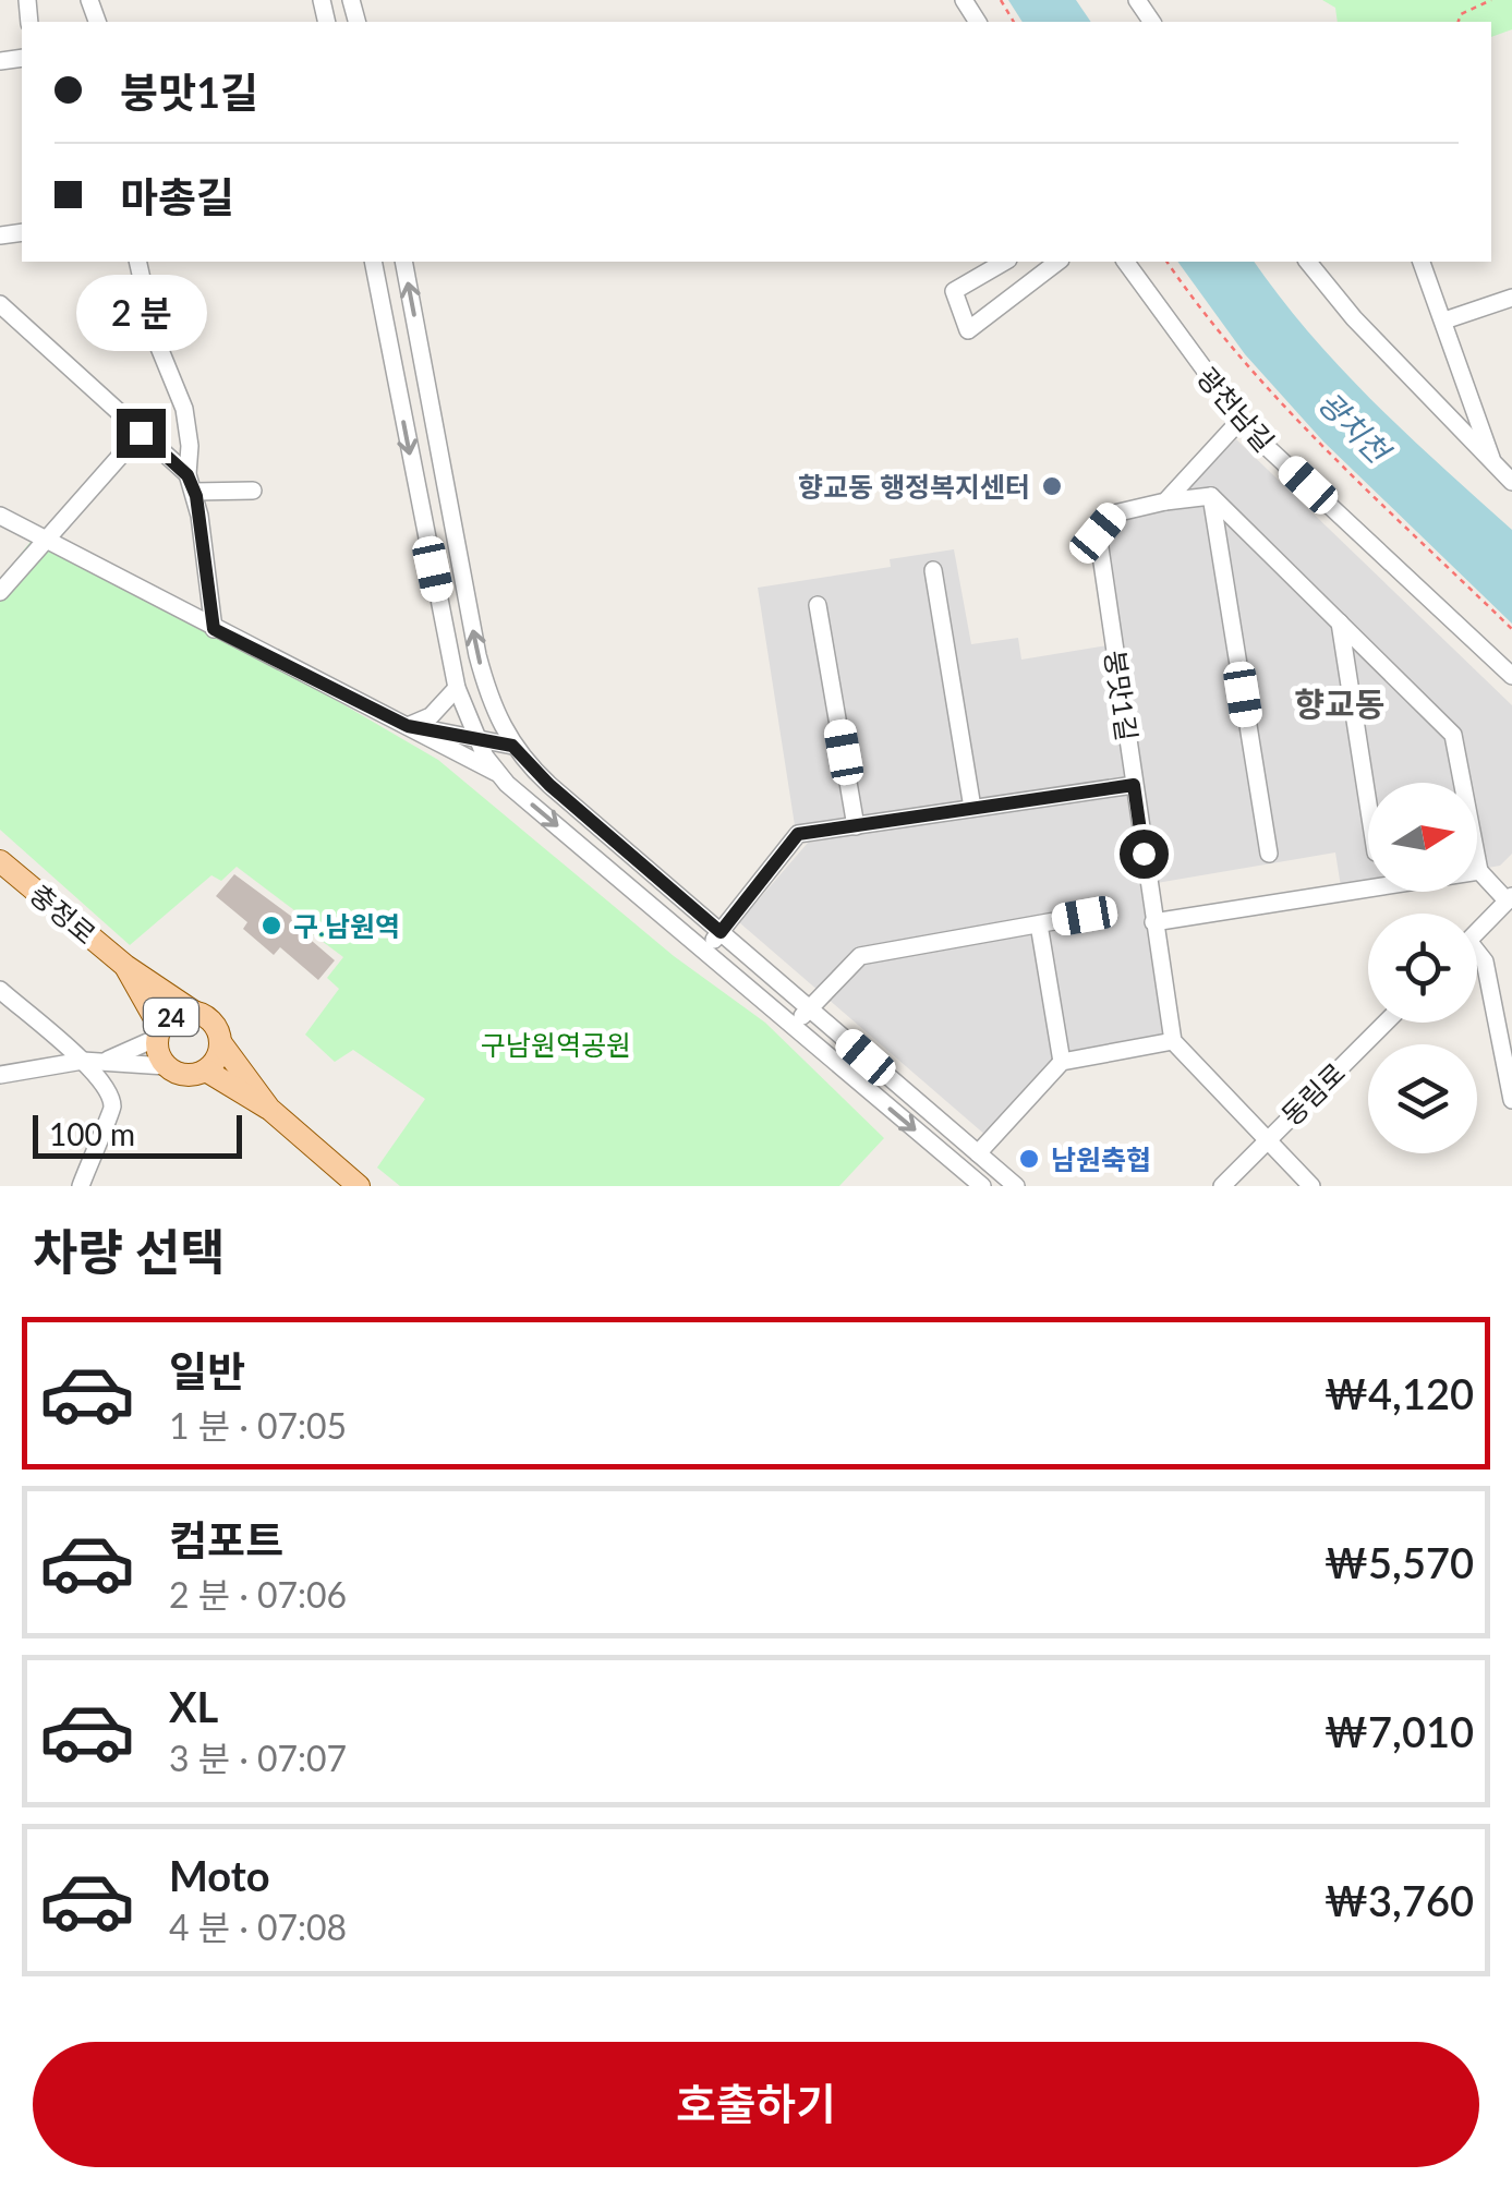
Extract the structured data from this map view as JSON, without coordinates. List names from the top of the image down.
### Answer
{
  "streets": {
    "main road": ["충정로", "24"],
    "street": ["광천남길", "붕맛1길", "동림로"]
  },
  "crossings": [
    ["충정로", "24"]
  ],
  "districts": ["향교동"],
  "water": ["광치천"],
  "parks": ["구남원역공원"],
  "places": ["향교동 행정복지센터", "구.남원역", "남원축협"],
  "scale_bar": "100 m",
  "north": "right",
  "page": {
    "banner": ["붕맛1길", "마총길"],
    "bubble": "2 분",
    "scale": "100 m",
    "heading": "차량 선택",
    "list": [
      {
        "name": "일반",
        "note": "1 분 · 07:05",
        "value": "₩4,120"
      },
      {
        "name": "컴포트",
        "note": "2 분 · 07:06",
        "value": "₩5,570"
      },
      {
        "name": "XL",
        "note": "3 분 · 07:07",
        "value": "₩7,010"
      },
      {
        "name": "Moto",
        "note": "4 분 · 07:08",
        "value": "₩3,760"
      }
    ],
    "buttons": "호출하기"
  }
}
